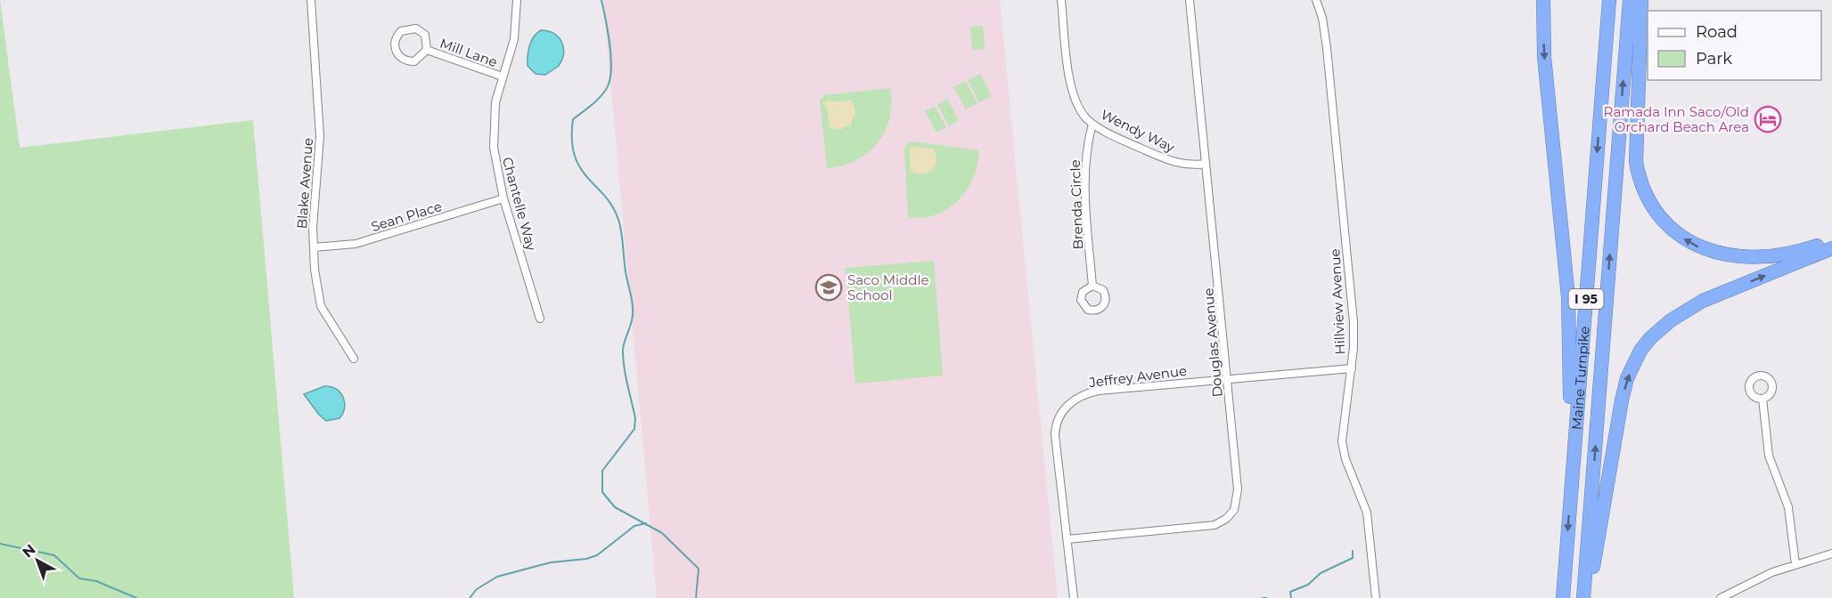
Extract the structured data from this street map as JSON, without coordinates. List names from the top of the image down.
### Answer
{
  "streets": {
    "highway": ["I 95", "Maine Turnpike"],
    "street": [
      "Mill Lane",
      "Wendy Way",
      "Blake Avenue",
      "Chantelle Way",
      "Brenda Circle",
      "Sean Place",
      "Hillview Avenue",
      "Douglas Avenue",
      "Jeffrey Avenue"
    ]
  },
  "crossings": [
    ["Mill Lane", "Chantelle Way"],
    ["Wendy Way", "Brenda Circle"],
    ["Wendy Way", "Douglas Avenue"],
    ["Blake Avenue", "Sean Place"],
    ["Chantelle Way", "Sean Place"],
    ["Hillview Avenue", "Jeffrey Avenue"],
    ["Douglas Avenue", "Jeffrey Avenue"]
  ],
  "places": {
    "hotel": ["Ramada Inn Saco/Old Orchard Beach Area"],
    "school or university": ["Saco Middle School"]
  },
  "legend": ["Road", "Park"],
  "north": "top left"
}
